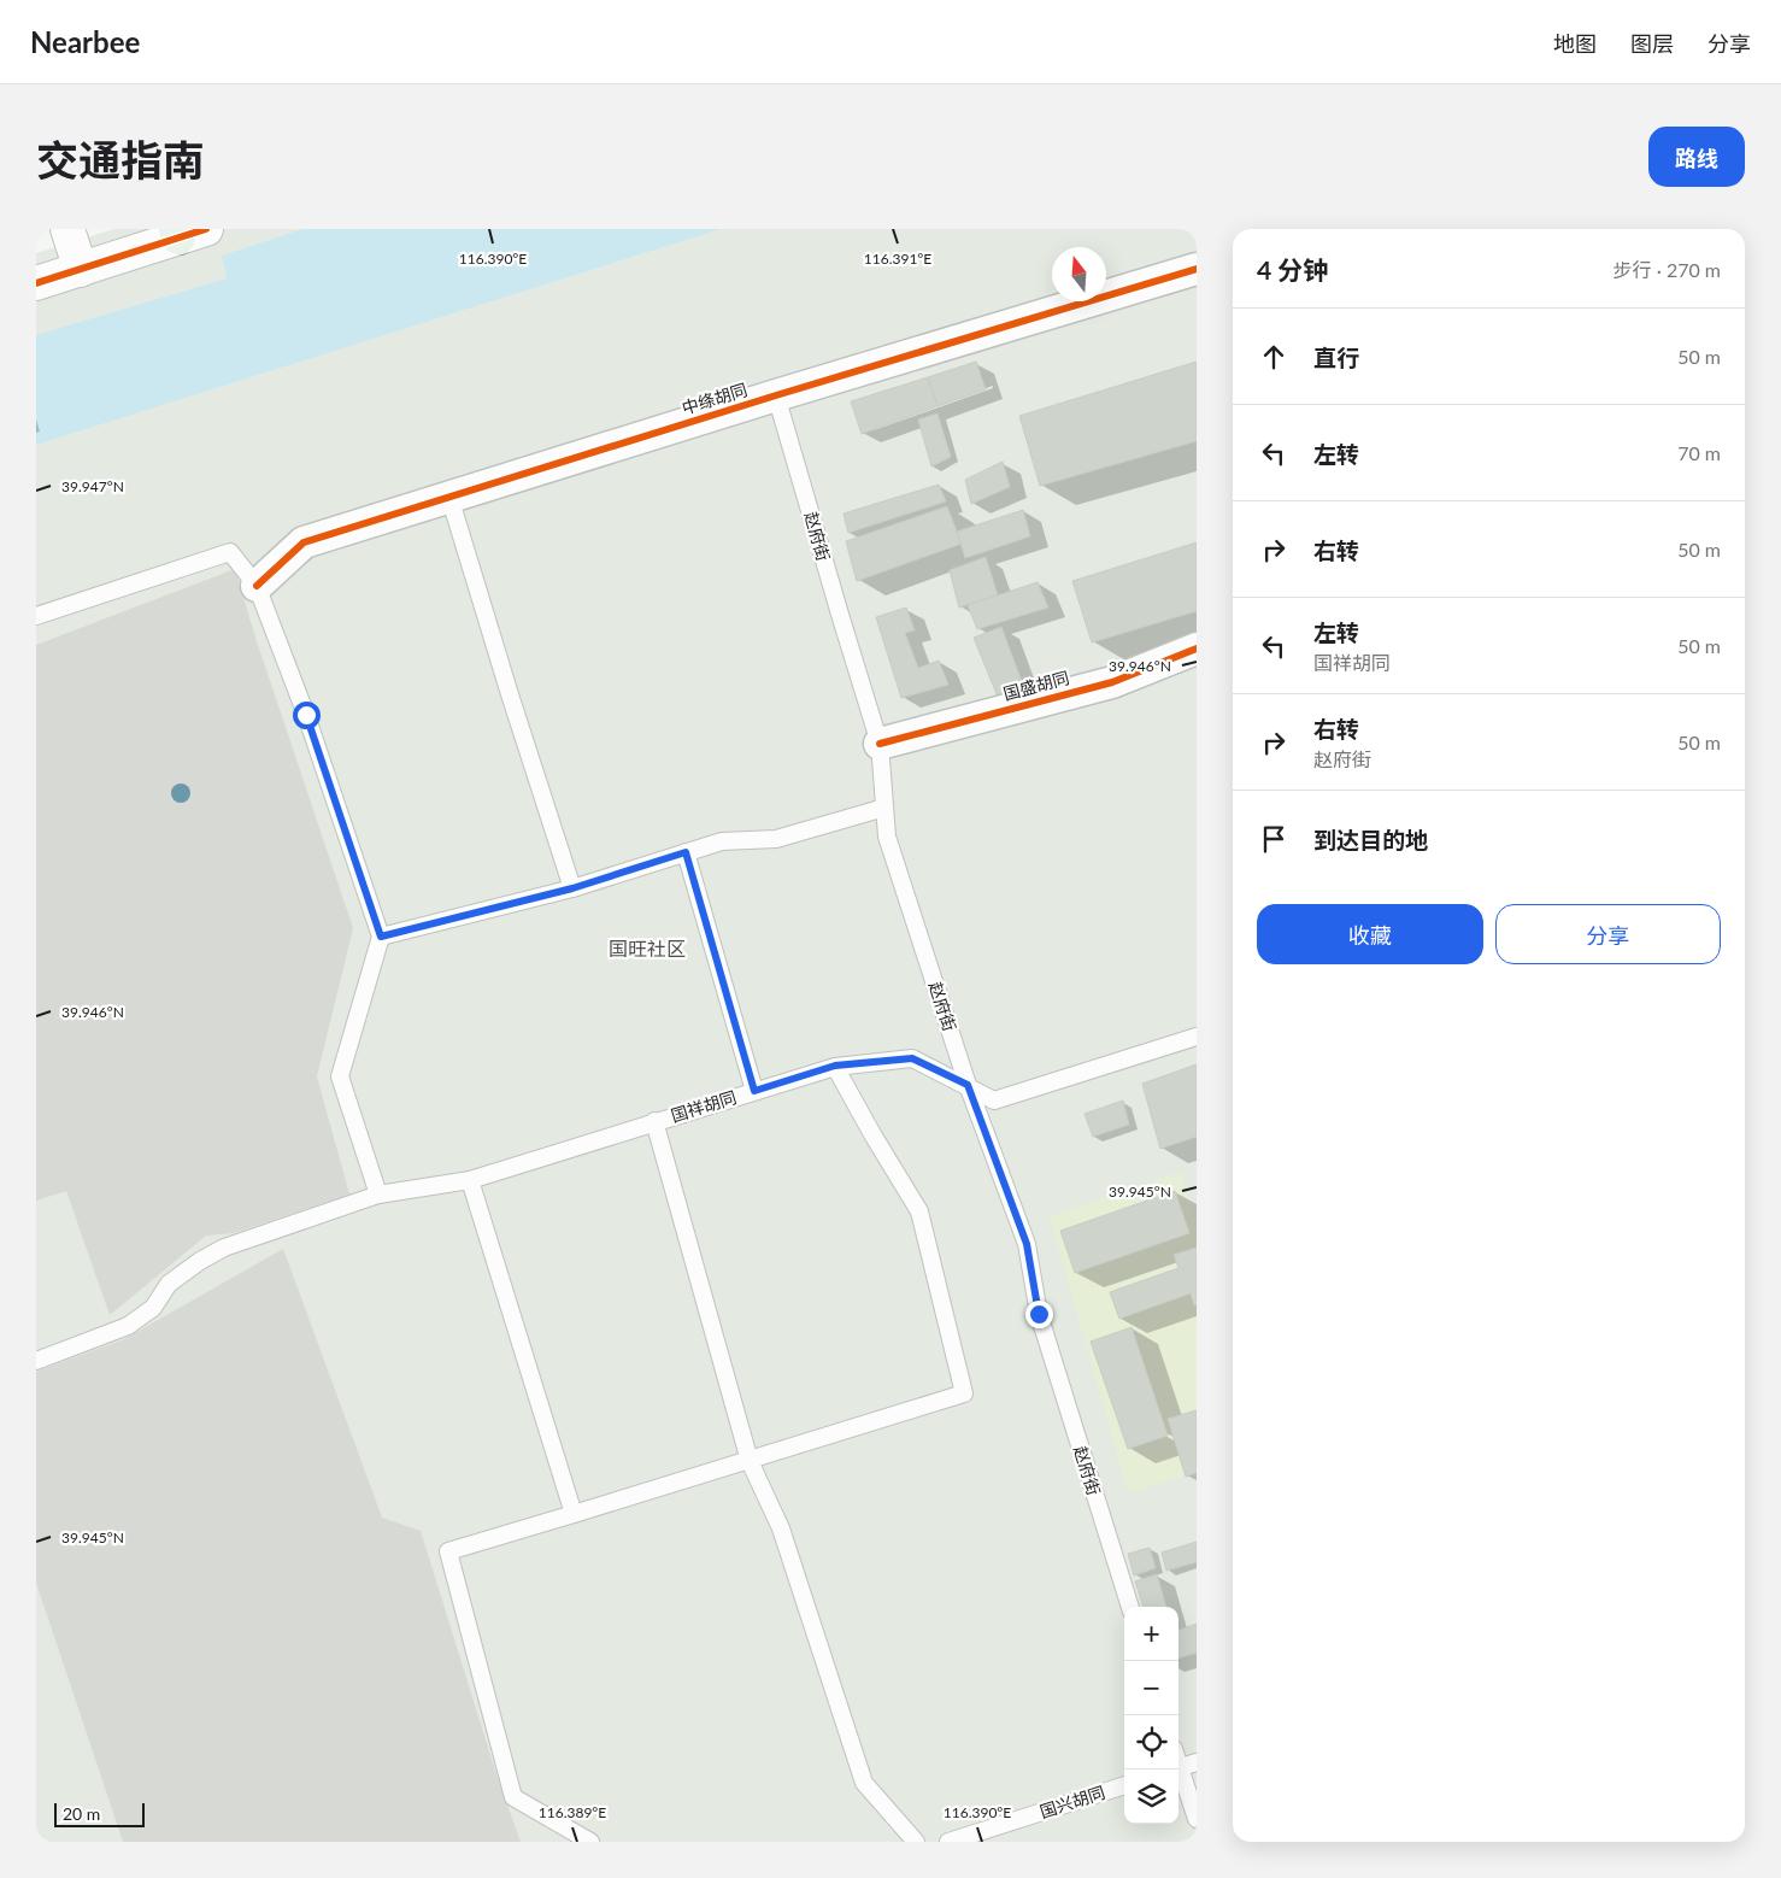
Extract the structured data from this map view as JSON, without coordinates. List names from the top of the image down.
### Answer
{
  "streets": {
    "street": ["中绦胡同", "国盛胡同"],
    "lane": ["赵府街", "国祥胡同", "国兴胡同"]
  },
  "crossings": [
    ["中绦胡同", "赵府街"],
    ["赵府街", "国盛胡同"],
    ["赵府街", "国祥胡同"]
  ],
  "districts": ["国旺社区"],
  "scale_bar": "20 m",
  "north": "top",
  "page": {
    "header": "Nearbee",
    "nav": ["地图", "图层", "分享"],
    "title": "交通指南",
    "buttons": [
      "路线",
      ["收藏", "分享"]
    ],
    "heading": ["4 分钟", "步行 · 270 m"],
    "list": [
      ["直行", "50 m"],
      ["左转", "70 m"],
      ["右转", "50 m"],
      ["左转", "国祥胡同", "50 m"],
      ["右转", "赵府街", "50 m"],
      "到达目的地"
    ],
    "map_buttons": ["+", "−"],
    "scale": "20 m"
  },
  "coordinates": [
    "116.390°E",
    "116.391°E",
    "39.947°N",
    "39.946°N",
    "39.945°N",
    "116.389°E"
  ]
}
